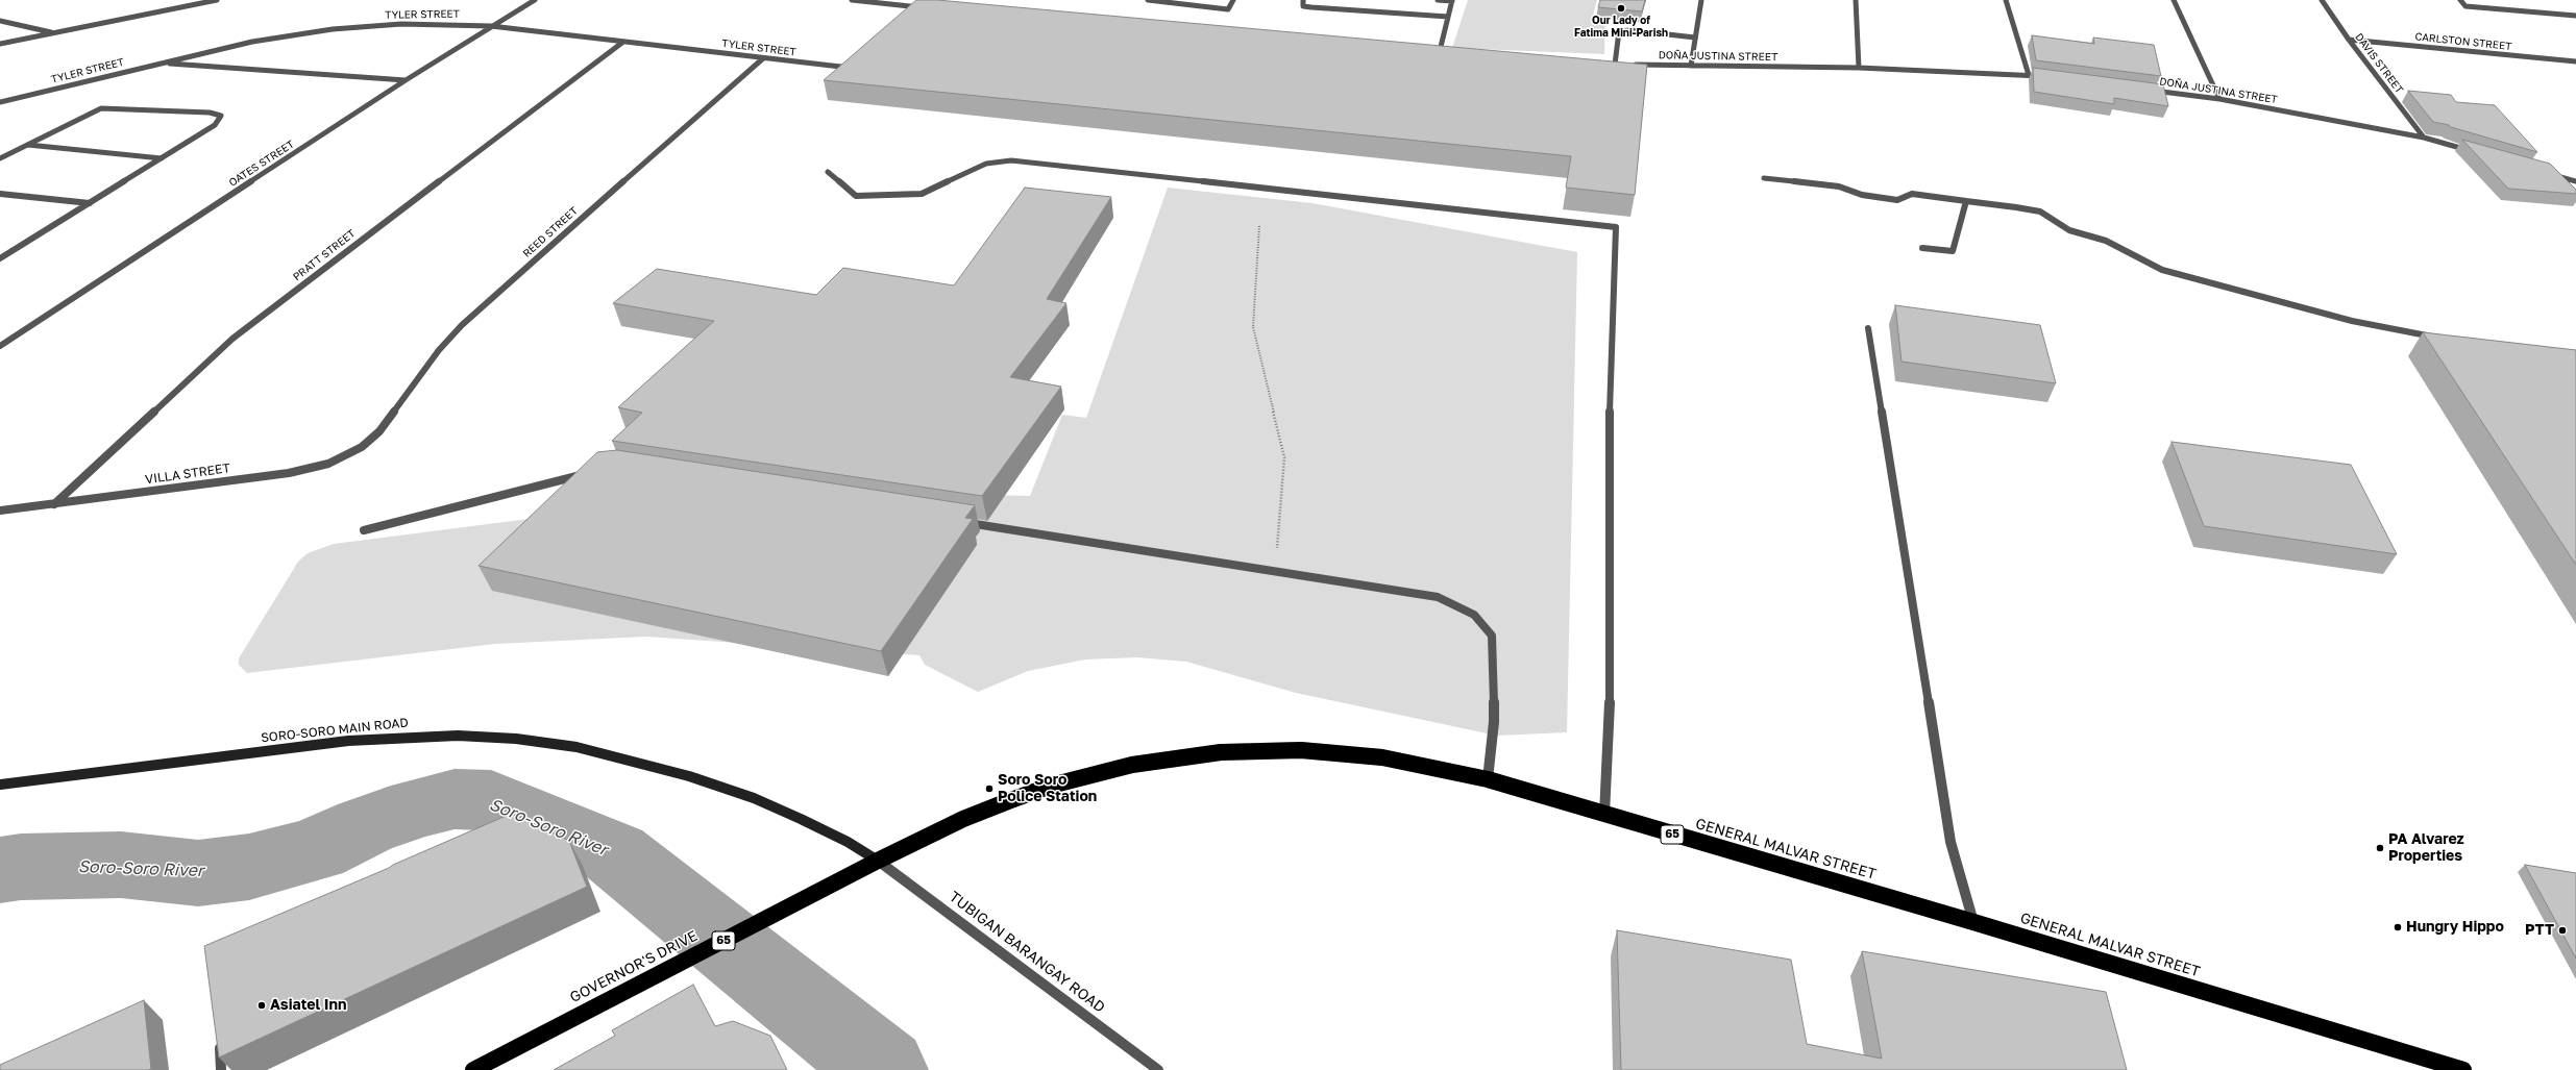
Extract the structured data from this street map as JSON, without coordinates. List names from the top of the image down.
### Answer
{
  "streets": {
    "highway": ["65", "GENERAL MALVAR STREET", "GOVERNOR'S DRIVE"],
    "street": [
      "TYLER STREET",
      "CARLSTON STREET",
      "DOÑA JUSTINA STREET",
      "DAVIS STREET",
      "OATES STREET",
      "REED STREET",
      "PRATT STREET",
      "VILLA STREET",
      "SORO-SORO MAIN ROAD",
      "TUBIGAN BARANGAY ROAD"
    ]
  },
  "crossings": [
    ["TYLER STREET", "OATES STREET"],
    ["TYLER STREET", "REED STREET"],
    ["TYLER STREET", "PRATT STREET"],
    ["CARLSTON STREET", "DAVIS STREET"],
    ["DOÑA JUSTINA STREET", "DAVIS STREET"],
    ["REED STREET", "VILLA STREET"],
    ["PRATT STREET", "VILLA STREET"],
    ["SORO-SORO MAIN ROAD", "GENERAL MALVAR STREET"],
    ["SORO-SORO MAIN ROAD", "TUBIGAN BARANGAY ROAD"],
    ["SORO-SORO MAIN ROAD", "GOVERNOR'S DRIVE"],
    ["GENERAL MALVAR STREET", "TUBIGAN BARANGAY ROAD"],
    ["GENERAL MALVAR STREET", "GOVERNOR'S DRIVE"],
    ["TUBIGAN BARANGAY ROAD", "GOVERNOR'S DRIVE"]
  ],
  "water": ["Soro-Soro River"],
  "places": [
    "Our Lady of Fatima Mini-Parish",
    "Soro Soro Police Station",
    "PA Alvarez Properties",
    "Hungry Hippo",
    "PTT",
    "Asiatel Inn"
  ]
}
